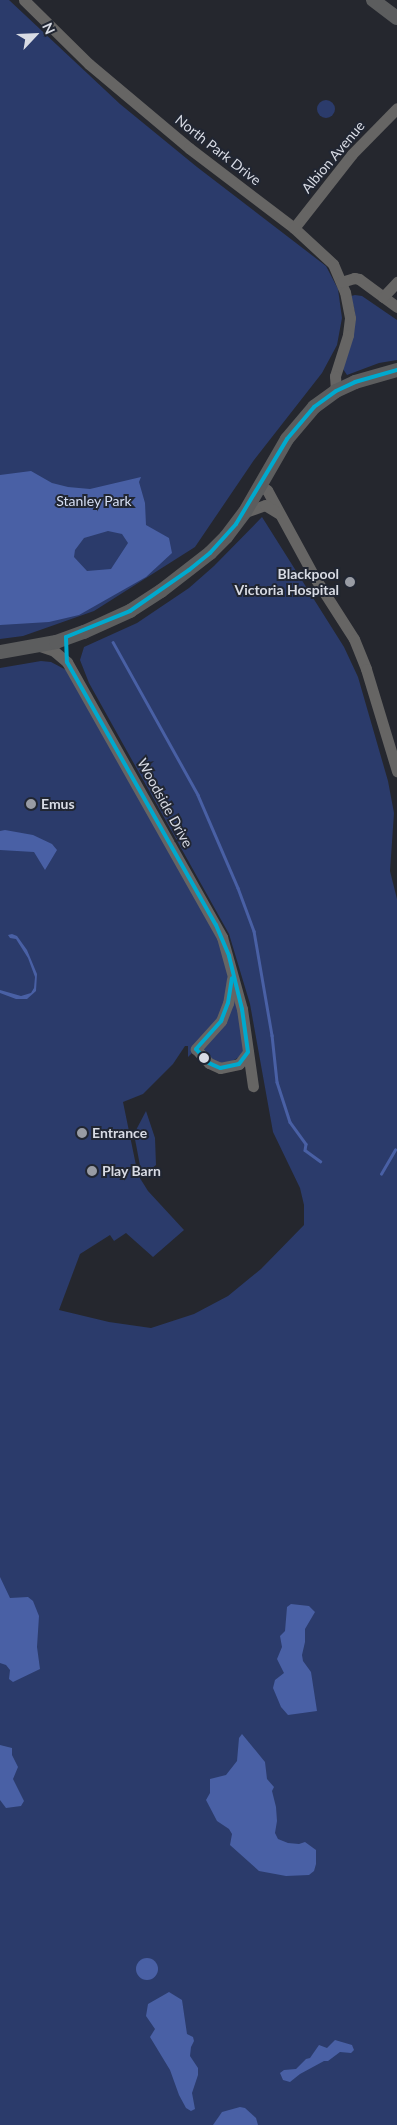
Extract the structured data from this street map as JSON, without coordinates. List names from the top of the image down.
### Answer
{
  "streets": {
    "street": ["North Park Drive", "Albion Avenue", "Woodside Drive"]
  },
  "crossings": [
    ["North Park Drive", "Albion Avenue"]
  ],
  "parks": ["Stanley Park"],
  "places": [
    "Blackpool Victoria Hospital",
    "Emus",
    "Entrance",
    "Play Barn"
  ],
  "north": "top right"
}
